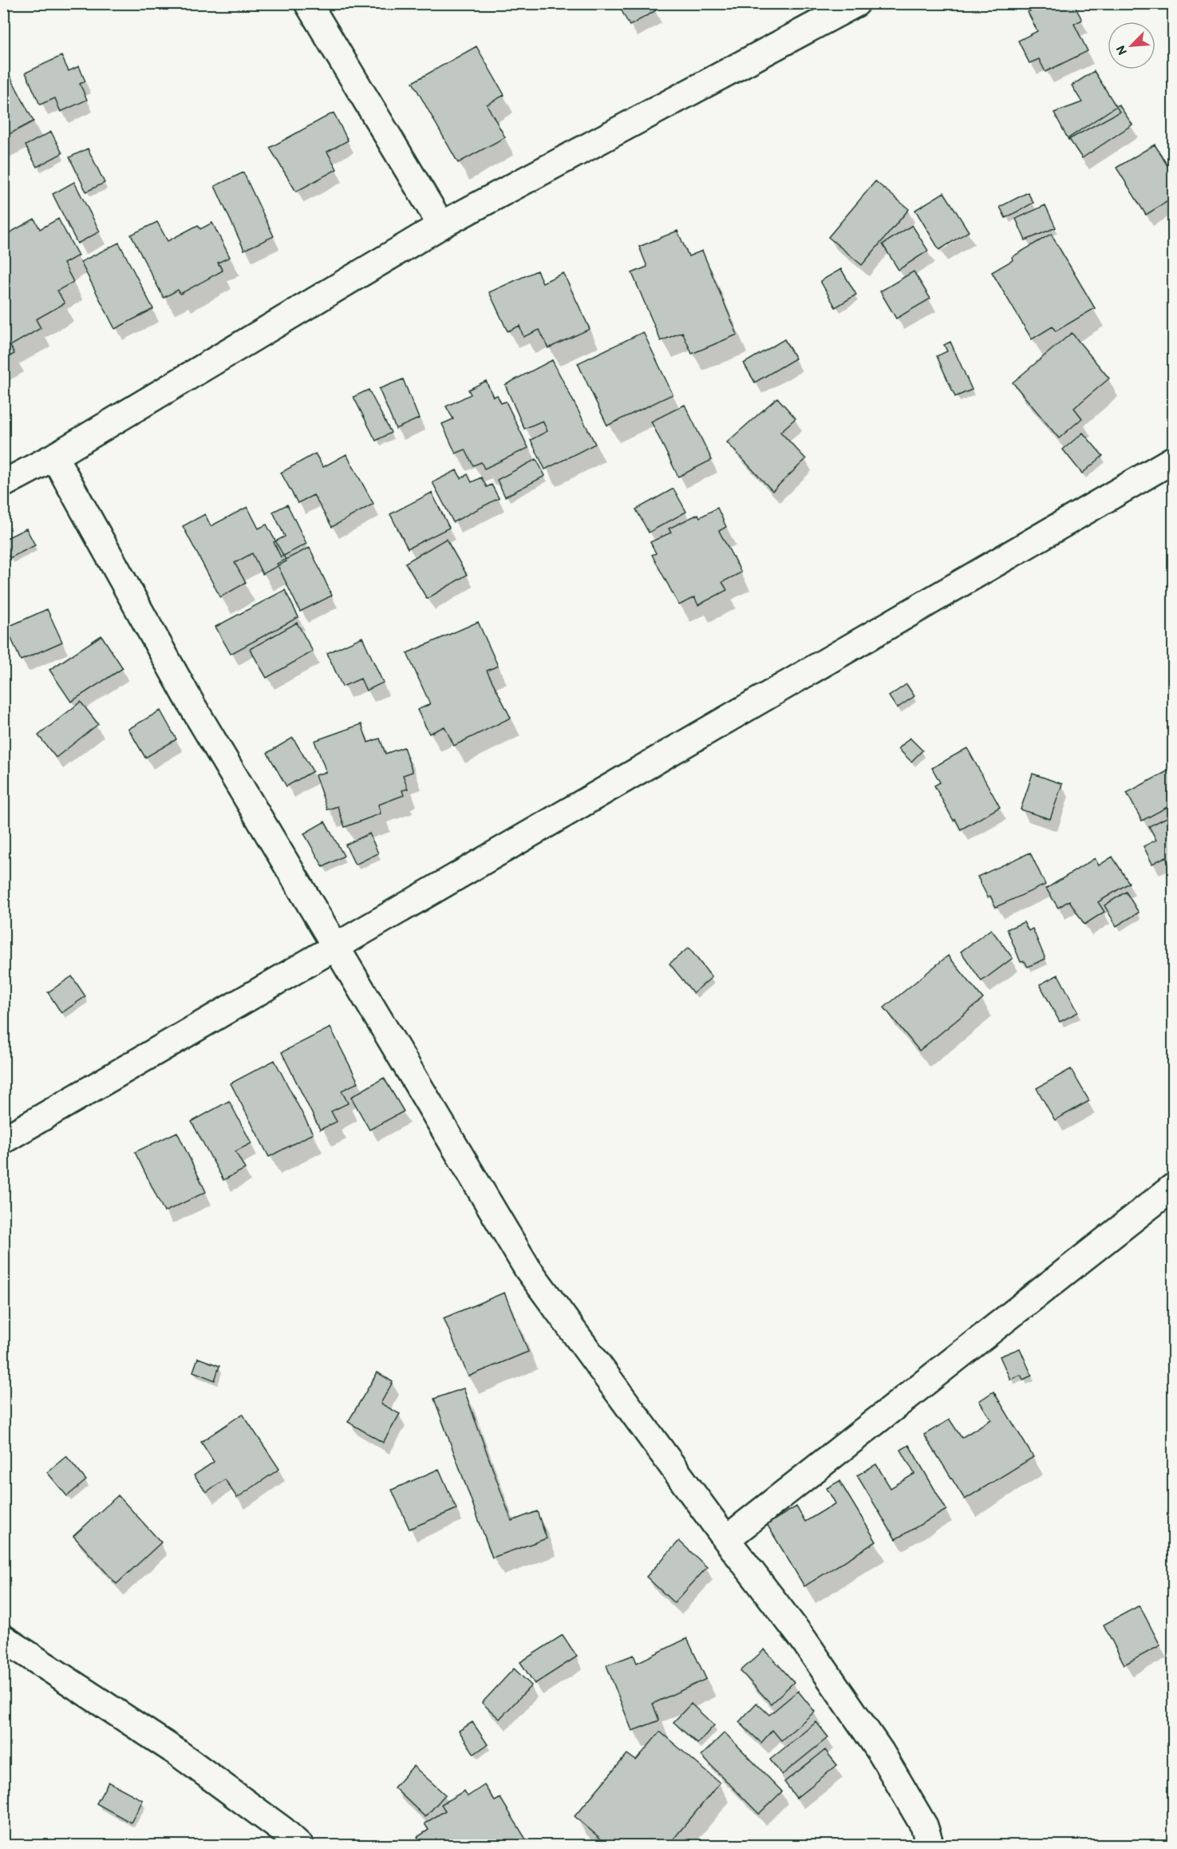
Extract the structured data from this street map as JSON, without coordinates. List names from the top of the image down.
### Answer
{
  "north": "bottom left"
}
